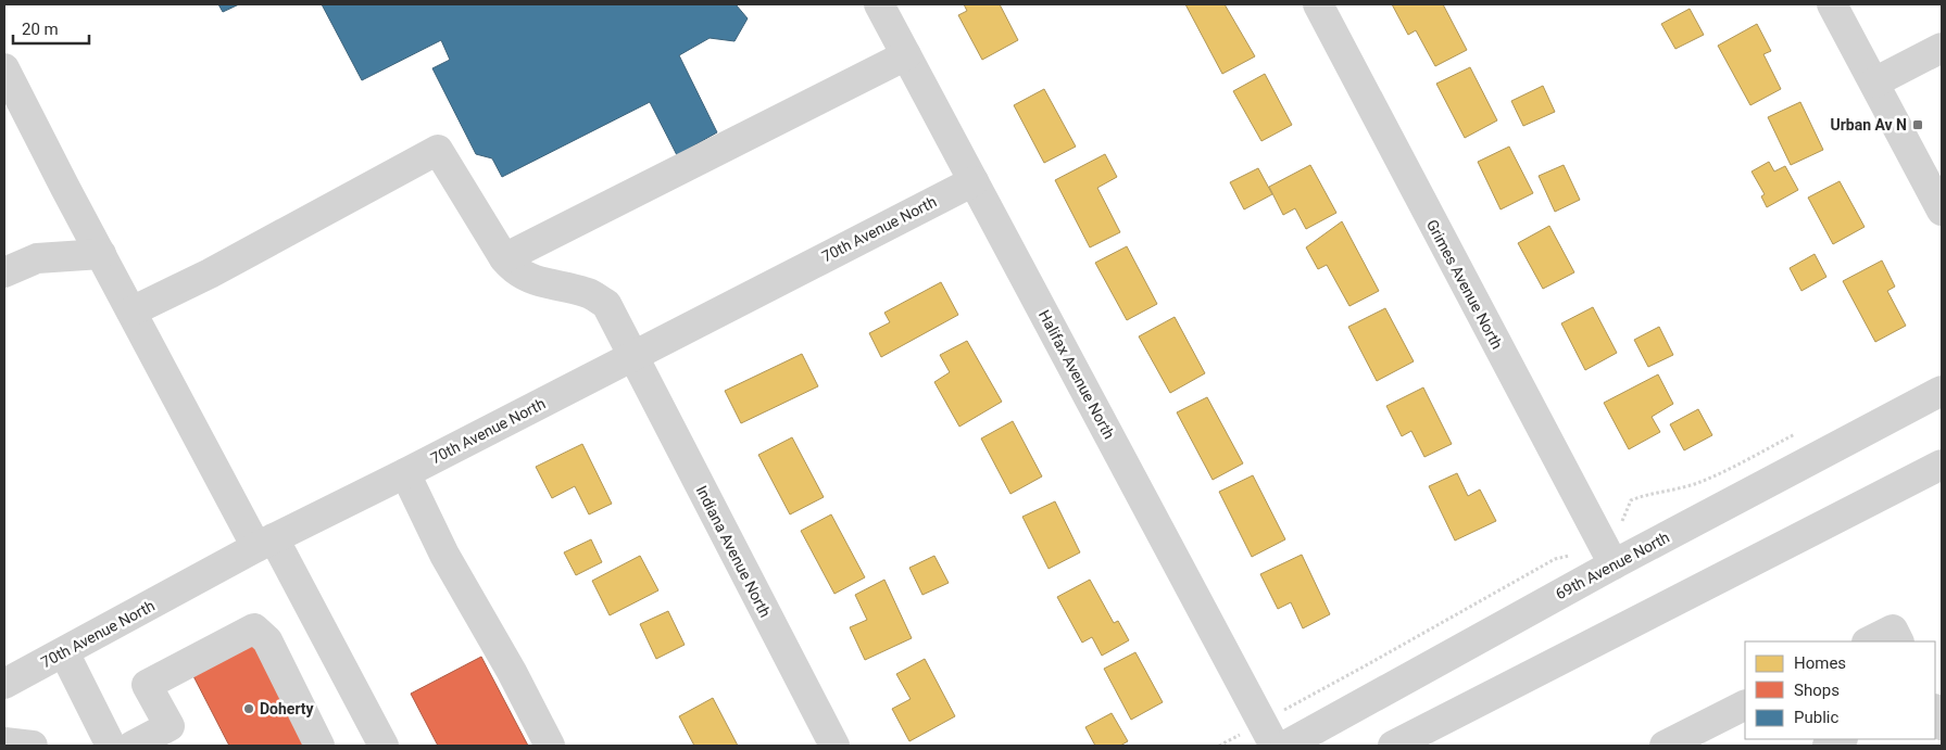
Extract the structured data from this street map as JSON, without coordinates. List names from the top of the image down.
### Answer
{
  "streets": {
    "street": [
      "70th Avenue North",
      "Grimes Avenue North",
      "Halifax Avenue North",
      "Indiana Avenue North",
      "69th Avenue North"
    ]
  },
  "crossings": [
    ["70th Avenue North", "Halifax Avenue North"],
    ["70th Avenue North", "Indiana Avenue North"],
    ["Grimes Avenue North", "69th Avenue North"]
  ],
  "places": {
    "transit": ["Urban Av N"],
    "other": ["Doherty"]
  },
  "legend": ["Homes", "Shops", "Public"],
  "scale_bar": "20 m"
}
